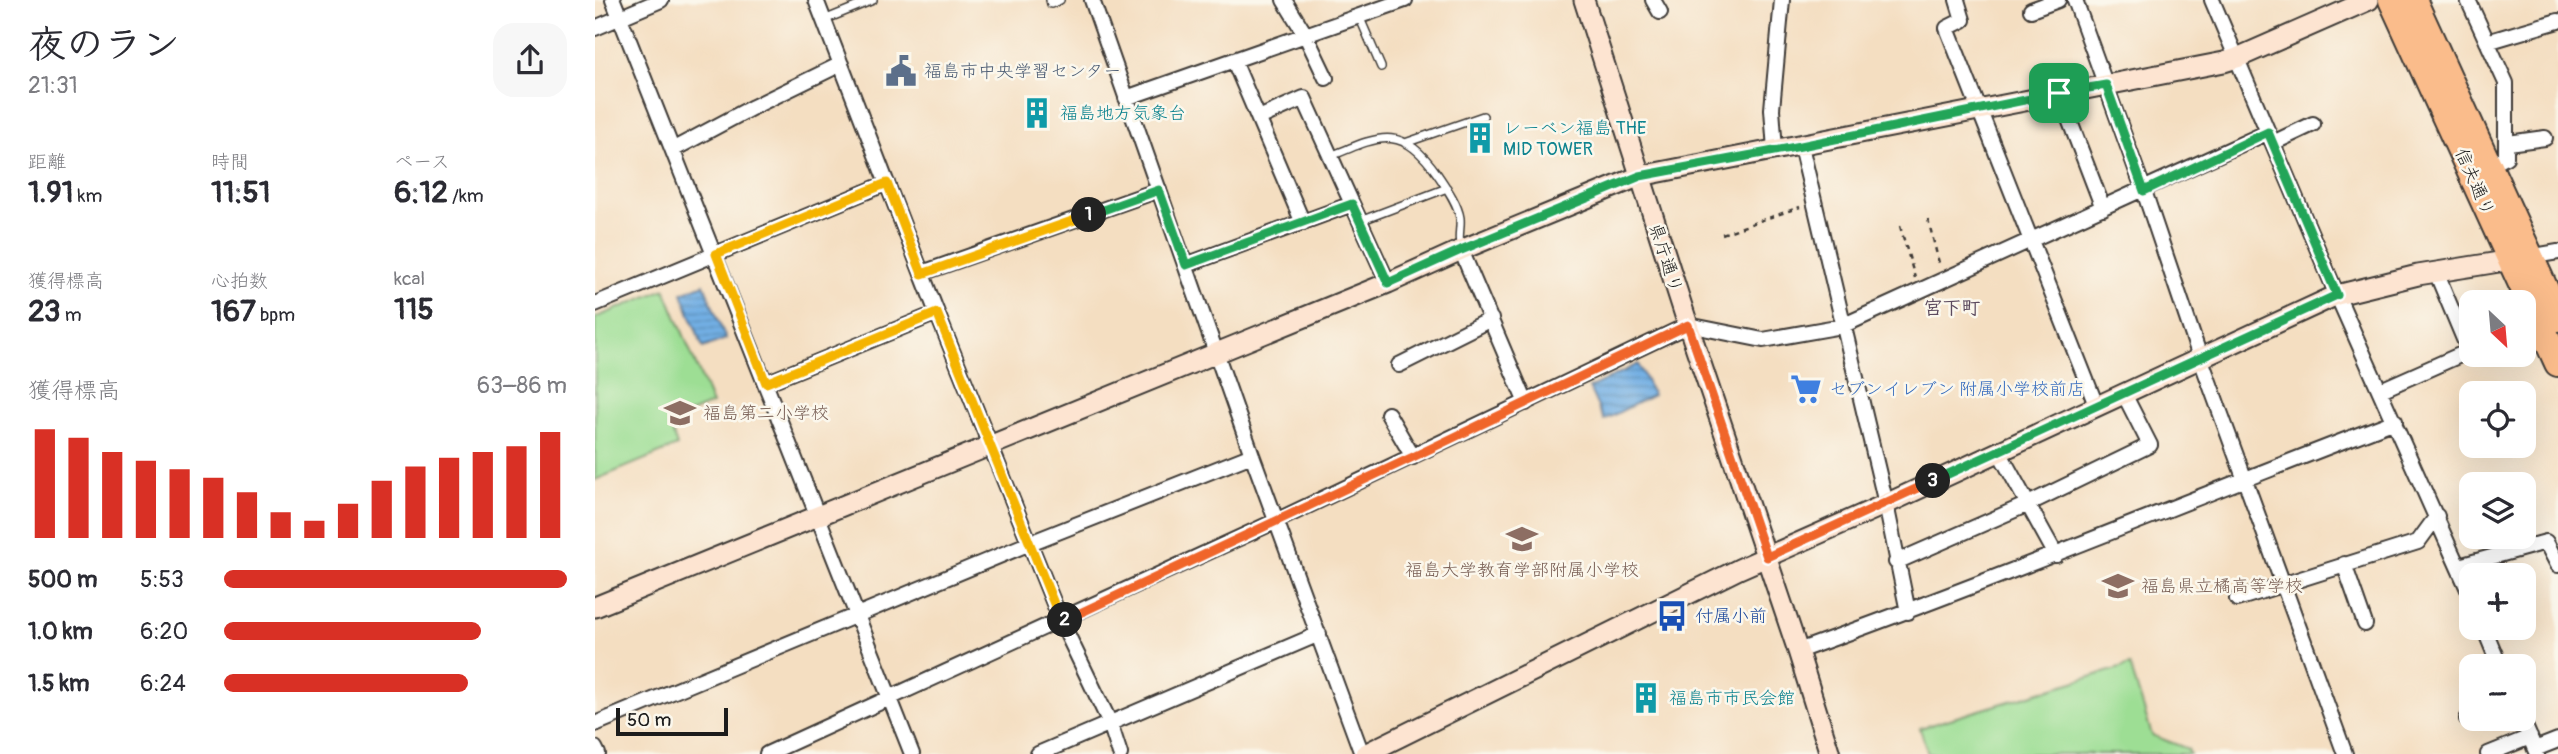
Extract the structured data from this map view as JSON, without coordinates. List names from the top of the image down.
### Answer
{
  "streets": {
    "highway": ["信夫通り"],
    "street": ["県庁通り"]
  },
  "districts": ["宮下町"],
  "places": {
    "public building": ["福島市中央学習センター"],
    "building": ["福島地方気象台", "レーベン福島 THE MID TOWER", "福島市市民会館"],
    "supermarket": ["セブンイレブン 附属小学校前店"],
    "school or university": ["福島第二小学校", "福島大学教育学部附属小学校", "福島県立橘高等学校"],
    "bus stop": ["付属小前"]
  },
  "scale_bar": "50 m",
  "north": "bottom right",
  "page": {
    "heading": ["夜のラン", "21:31"],
    "stats": [
      ["距離", "1.91 km"],
      ["時間", "11:51"],
      ["ペース", "6:12 /km"],
      ["獲得標高", "23 m"],
      ["心拍数", "167 bpm"],
      ["kcal", "115"]
    ],
    "pins": ["1", "3", "2"],
    "map_buttons": ["+", "−"],
    "chart": ["獲得標高", "63–86 m"],
    "list": [
      {
        "name": "500 m",
        "note": "5:53"
      },
      {
        "name": "1.0 km",
        "note": "6:20"
      },
      {
        "name": "1.5 km",
        "note": "6:24"
      }
    ],
    "scale": "50 m"
  }
}
